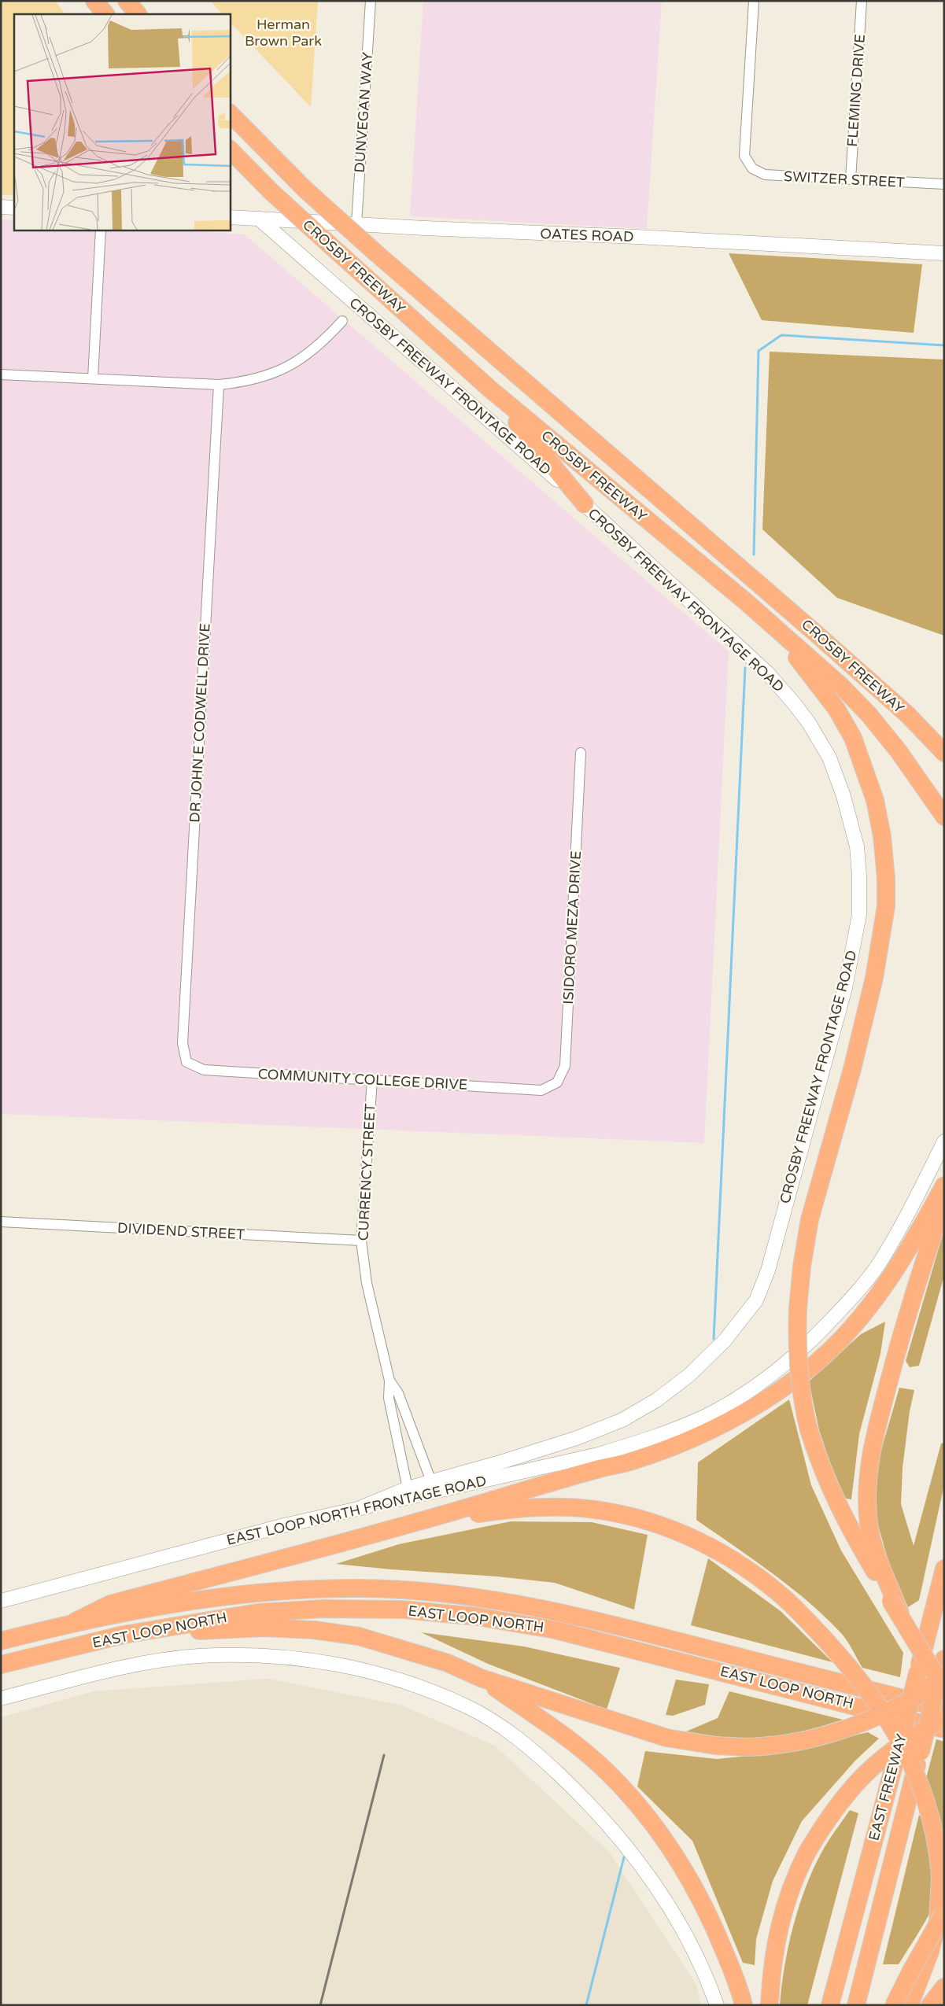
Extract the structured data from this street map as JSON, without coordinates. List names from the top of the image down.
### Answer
{
  "streets": {
    "highway": ["CROSBY FREEWAY", "EAST LOOP NORTH", "EAST FREEWAY"],
    "main road": ["OATES ROAD", "CROSBY FREEWAY FRONTAGE ROAD", "EAST LOOP NORTH FRONTAGE ROAD"],
    "street": [
      "FLEMING DRIVE",
      "DUNVEGAN WAY",
      "SWITZER STREET",
      "DR JOHN E CODWELL DRIVE",
      "ISIDORO MEZA DRIVE",
      "COMMUNITY COLLEGE DRIVE",
      "CURRENCY STREET",
      "DIVIDEND STREET"
    ]
  },
  "crossings": [
    ["FLEMING DRIVE", "SWITZER STREET"],
    ["DUNVEGAN WAY", "OATES ROAD"],
    ["OATES ROAD", "CROSBY FREEWAY FRONTAGE ROAD"],
    ["CROSBY FREEWAY FRONTAGE ROAD", "CURRENCY STREET"],
    ["CROSBY FREEWAY FRONTAGE ROAD", "EAST LOOP NORTH FRONTAGE ROAD"],
    ["DR JOHN E CODWELL DRIVE", "COMMUNITY COLLEGE DRIVE"],
    ["ISIDORO MEZA DRIVE", "COMMUNITY COLLEGE DRIVE"],
    ["COMMUNITY COLLEGE DRIVE", "CURRENCY STREET"],
    ["CURRENCY STREET", "DIVIDEND STREET"]
  ],
  "parks": ["Herman Brown Park"]
}
